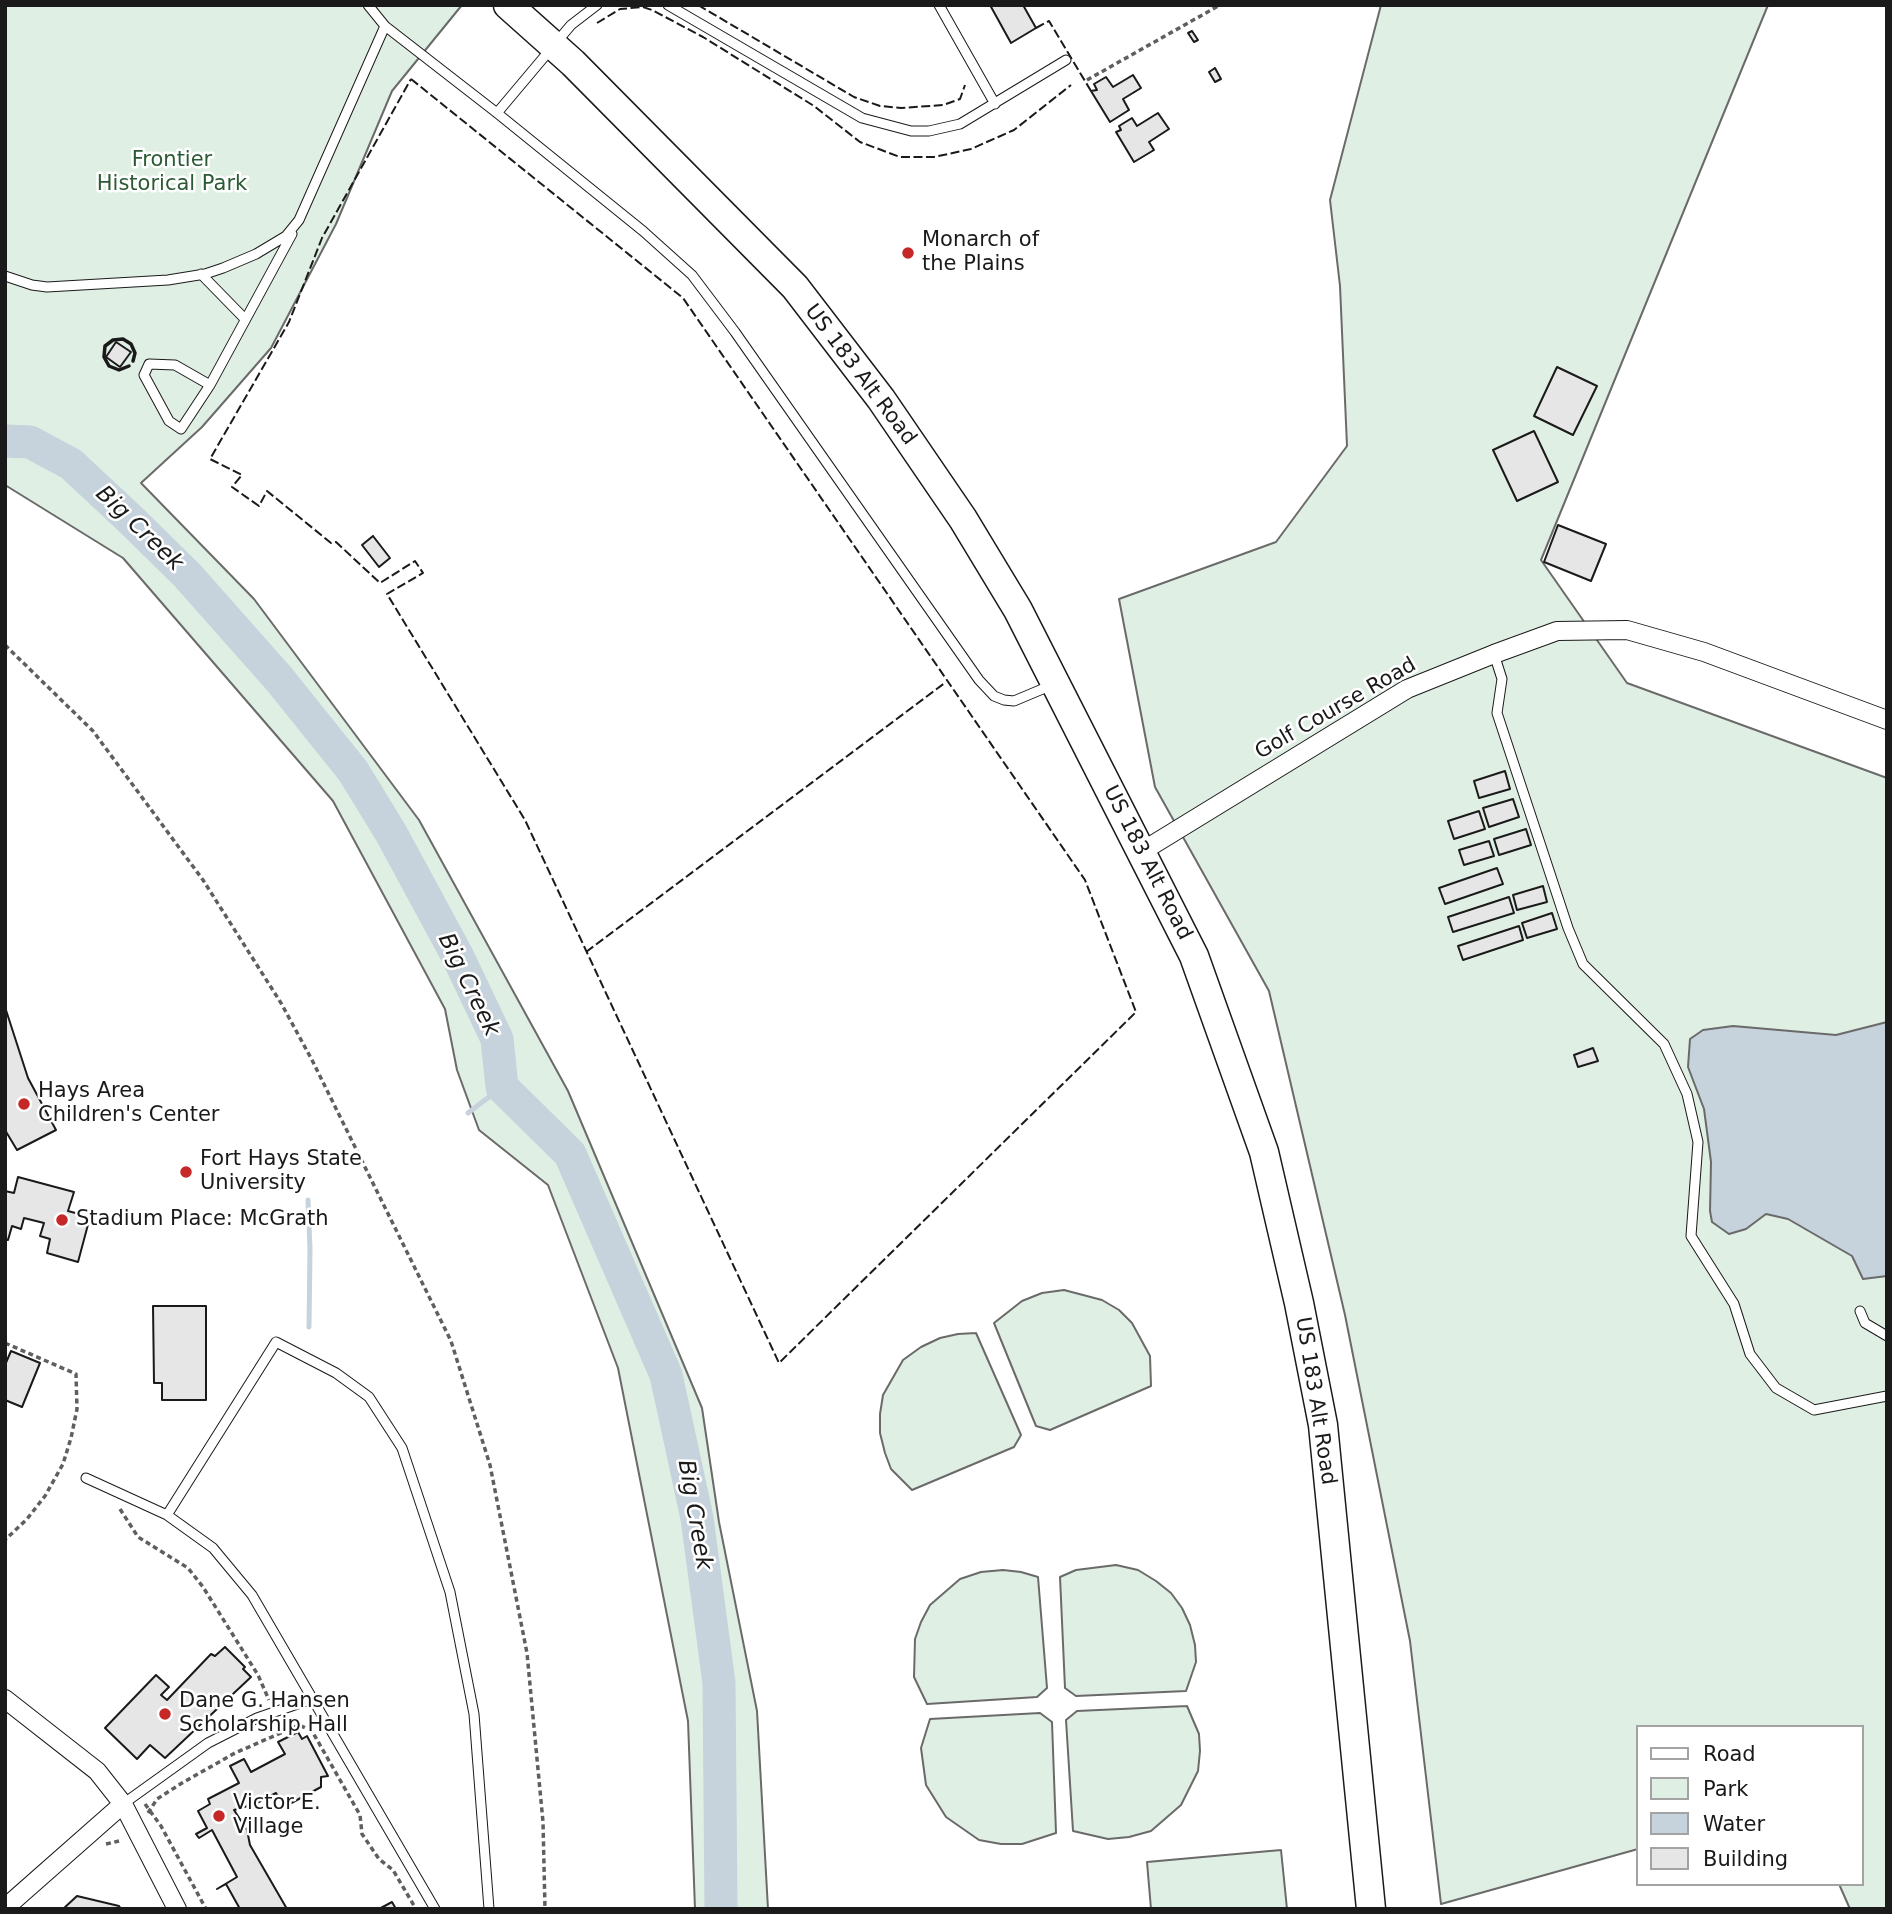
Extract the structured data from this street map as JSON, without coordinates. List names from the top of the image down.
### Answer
{
  "streets": {
    "highway": ["US 183 Alt Road"],
    "street": ["Golf Course Road"]
  },
  "crossings": [
    ["US 183 Alt Road", "Golf Course Road"]
  ],
  "water": ["Big Creek"],
  "parks": ["Frontier Historical Park"],
  "places": [
    "Monarch of the Plains",
    "Hays Area Children's Center",
    "Fort Hays State University",
    "Stadium Place: McGrath",
    "Dane G. Hansen Scholarship Hall",
    "Victor E. Village"
  ],
  "legend": [
    "Road",
    "Park",
    "Water",
    "Building"
  ]
}
